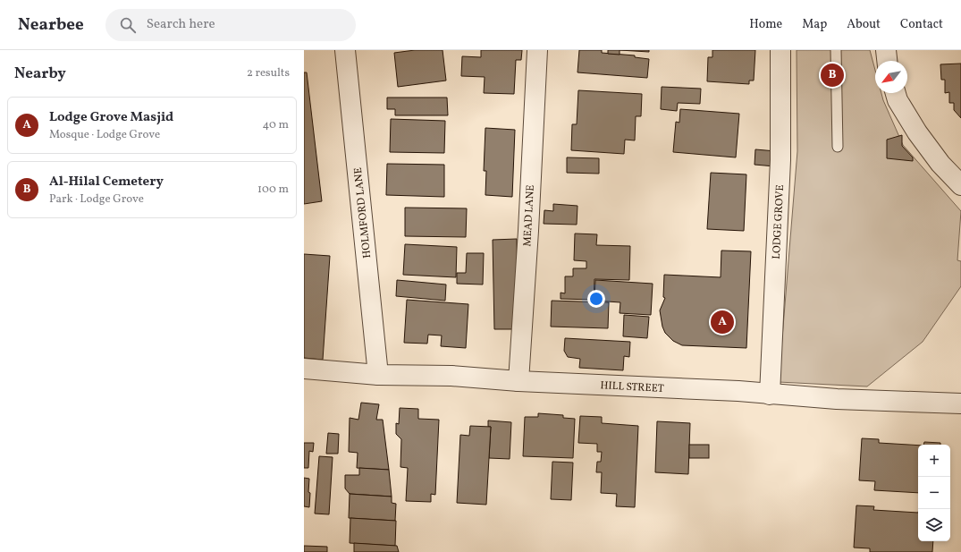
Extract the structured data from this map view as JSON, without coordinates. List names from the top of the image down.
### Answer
{
  "streets": {
    "street": [
      "HOLMFORD LANE",
      "MEAD LANE",
      "LODGE GROVE",
      "HILL STREET"
    ]
  },
  "crossings": [
    ["HOLMFORD LANE", "HILL STREET"],
    ["MEAD LANE", "HILL STREET"],
    ["LODGE GROVE", "HILL STREET"]
  ],
  "north": "bottom left",
  "page": {
    "header": "Nearbee",
    "search": "Search here",
    "nav": [
      "Home",
      "Map",
      "About",
      "Contact"
    ],
    "heading": ["Nearby", "2 results"],
    "pins": ["B", "A"],
    "list": [
      {
        "mark": "A",
        "name": "Lodge Grove Masjid",
        "note": "Mosque · Lodge Grove",
        "value": "40 m"
      },
      {
        "mark": "B",
        "name": "Al-Hilal Cemetery",
        "note": "Park · Lodge Grove",
        "value": "100 m"
      }
    ],
    "map_buttons": ["+", "−"]
  }
}
